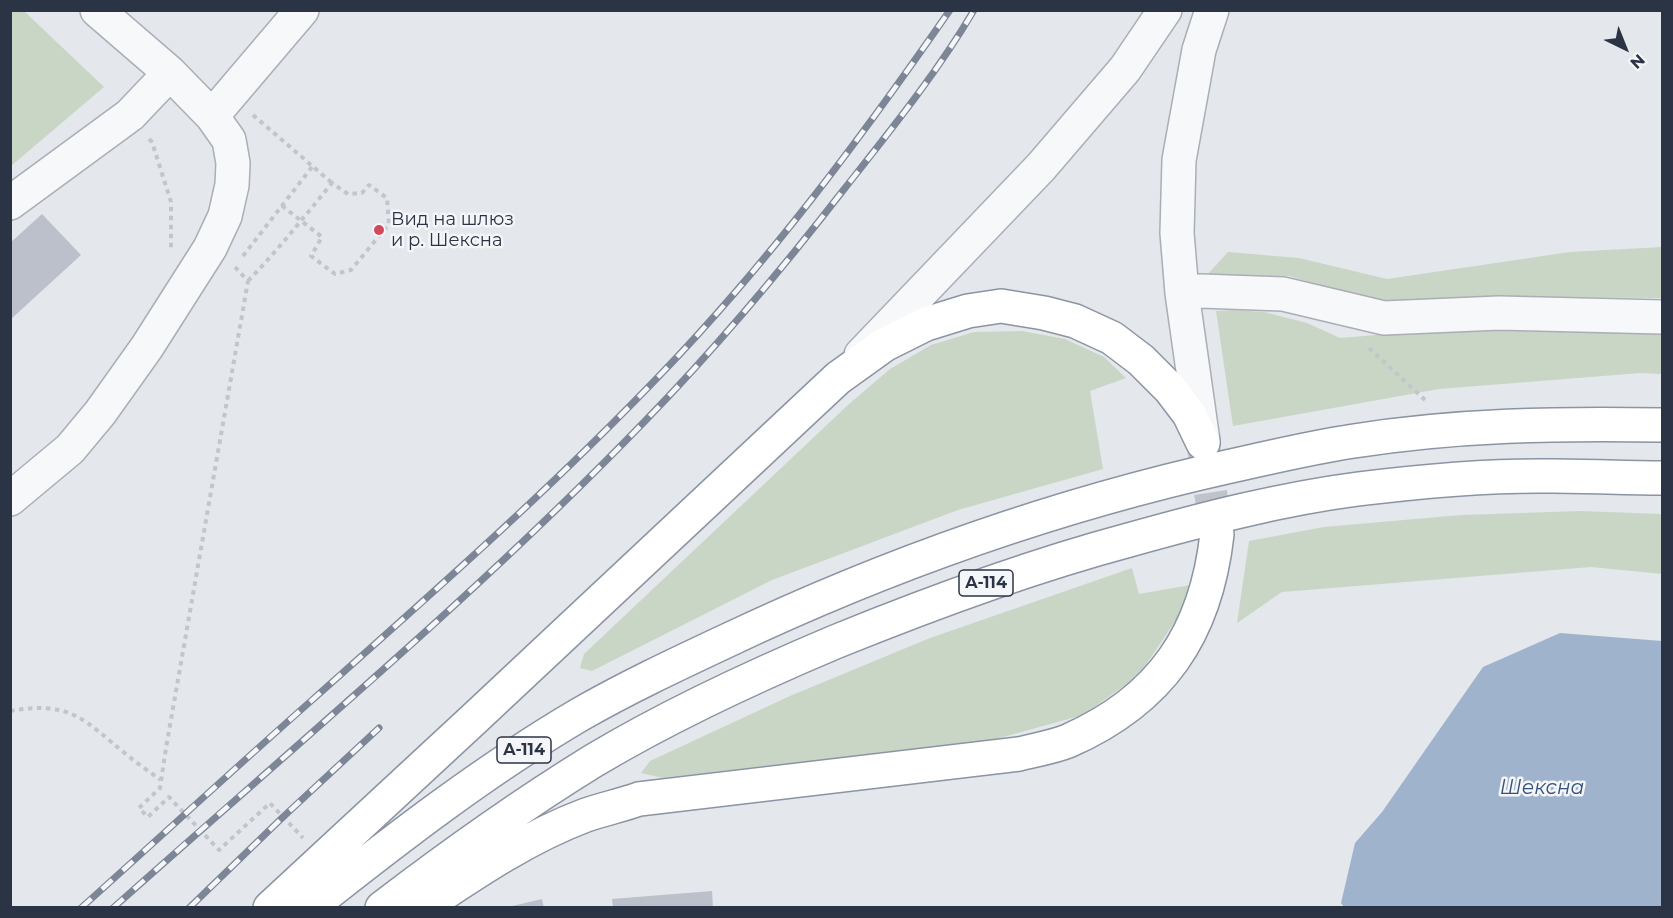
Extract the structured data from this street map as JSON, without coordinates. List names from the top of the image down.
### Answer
{
  "streets": {
    "highway": ["А-114"]
  },
  "water": ["Шексна"],
  "places": ["Вид на шлюз и р. Шексна"],
  "north": "bottom right"
}
